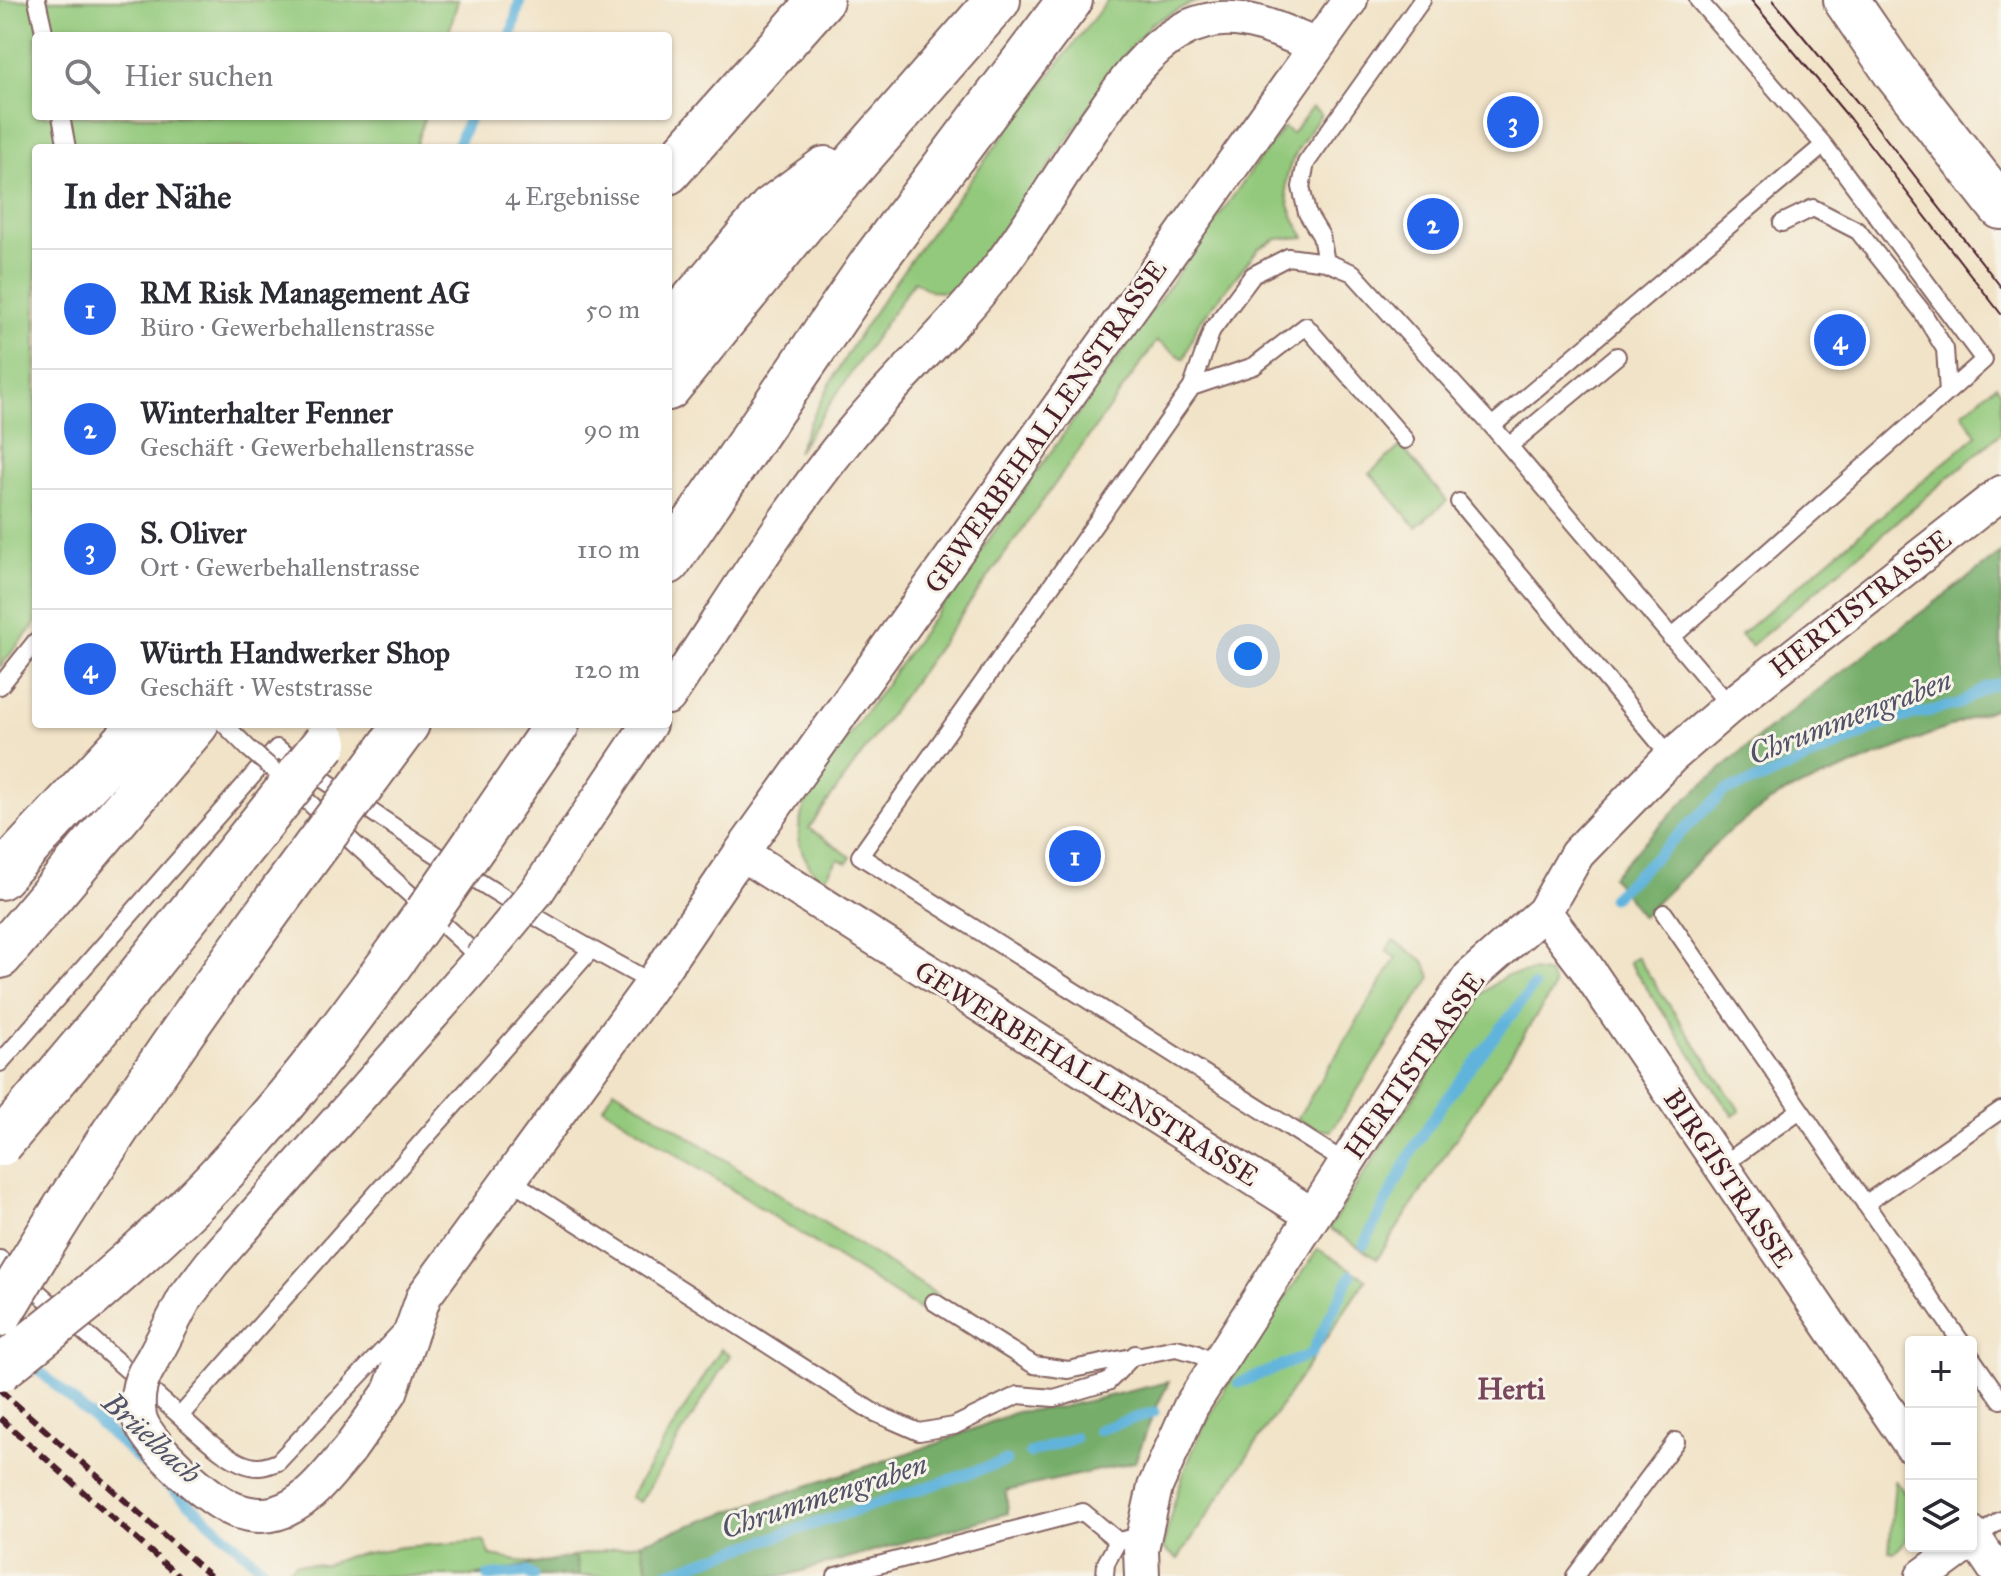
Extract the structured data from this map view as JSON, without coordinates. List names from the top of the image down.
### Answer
{
  "streets": {
    "street": ["GEWERBEHALLENSTRASSE", "HERTISTRASSE", "BIRGISTRASSE"]
  },
  "crossings": [
    ["GEWERBEHALLENSTRASSE", "HERTISTRASSE"],
    ["HERTISTRASSE", "BIRGISTRASSE"]
  ],
  "districts": ["Herti"],
  "water": ["Chrummengraben", "Brüelbach"],
  "page": {
    "search": "Hier suchen",
    "pins": [
      "3",
      "2",
      "4",
      "1"
    ],
    "heading": ["In der Nähe", "4 Ergebnisse"],
    "list": [
      {
        "mark": "1",
        "name": "RM Risk Management AG",
        "note": "Büro · Gewerbehallenstrasse",
        "value": "50 m"
      },
      {
        "mark": "2",
        "name": "Winterhalter Fenner",
        "note": "Geschäft · Gewerbehallenstrasse",
        "value": "90 m"
      },
      {
        "mark": "3",
        "name": "S. Oliver",
        "note": "Ort · Gewerbehallenstrasse",
        "value": "110 m"
      },
      {
        "mark": "4",
        "name": "Würth Handwerker Shop",
        "note": "Geschäft · Weststrasse",
        "value": "120 m"
      }
    ],
    "map_buttons": ["+", "−"]
  }
}
